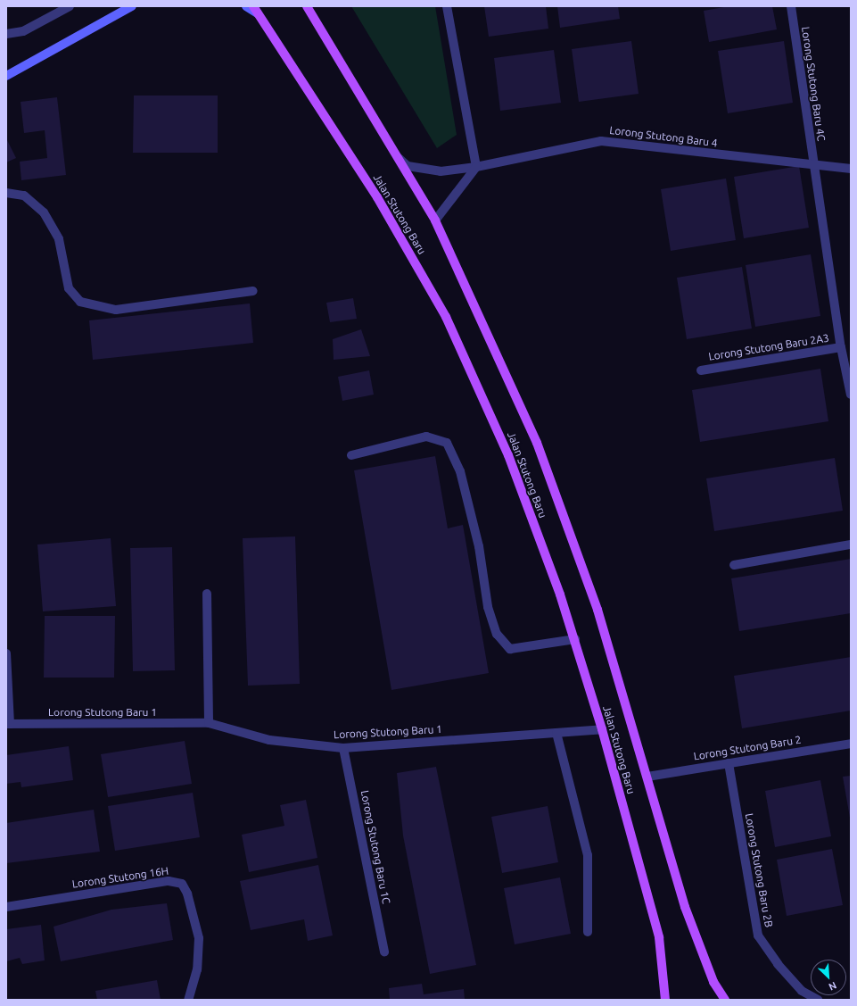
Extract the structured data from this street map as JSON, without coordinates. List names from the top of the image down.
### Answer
{
  "streets": {
    "main road": ["Jalan Stutong Baru"],
    "street": [
      "Lorong Stutong Baru 4C",
      "Lorong Stutong Baru 4",
      "Lorong Stutong Baru 2A3",
      "Lorong Stutong Baru 1",
      "Lorong Stutong Baru 2",
      "Lorong Stutong Baru 1C",
      "Lorong Stutong Baru 2B",
      "Lorong Stutong 16H"
    ]
  },
  "crossings": [
    ["Lorong Stutong Baru 4C", "Lorong Stutong Baru 4"],
    ["Lorong Stutong Baru 4C", "Lorong Stutong Baru 2A3"],
    ["Lorong Stutong Baru 4", "Jalan Stutong Baru"],
    ["Jalan Stutong Baru", "Lorong Stutong Baru 1"],
    ["Jalan Stutong Baru", "Lorong Stutong Baru 2"],
    ["Lorong Stutong Baru 1", "Lorong Stutong Baru 1C"],
    ["Lorong Stutong Baru 2", "Lorong Stutong Baru 2B"]
  ],
  "north": "bottom right"
}
